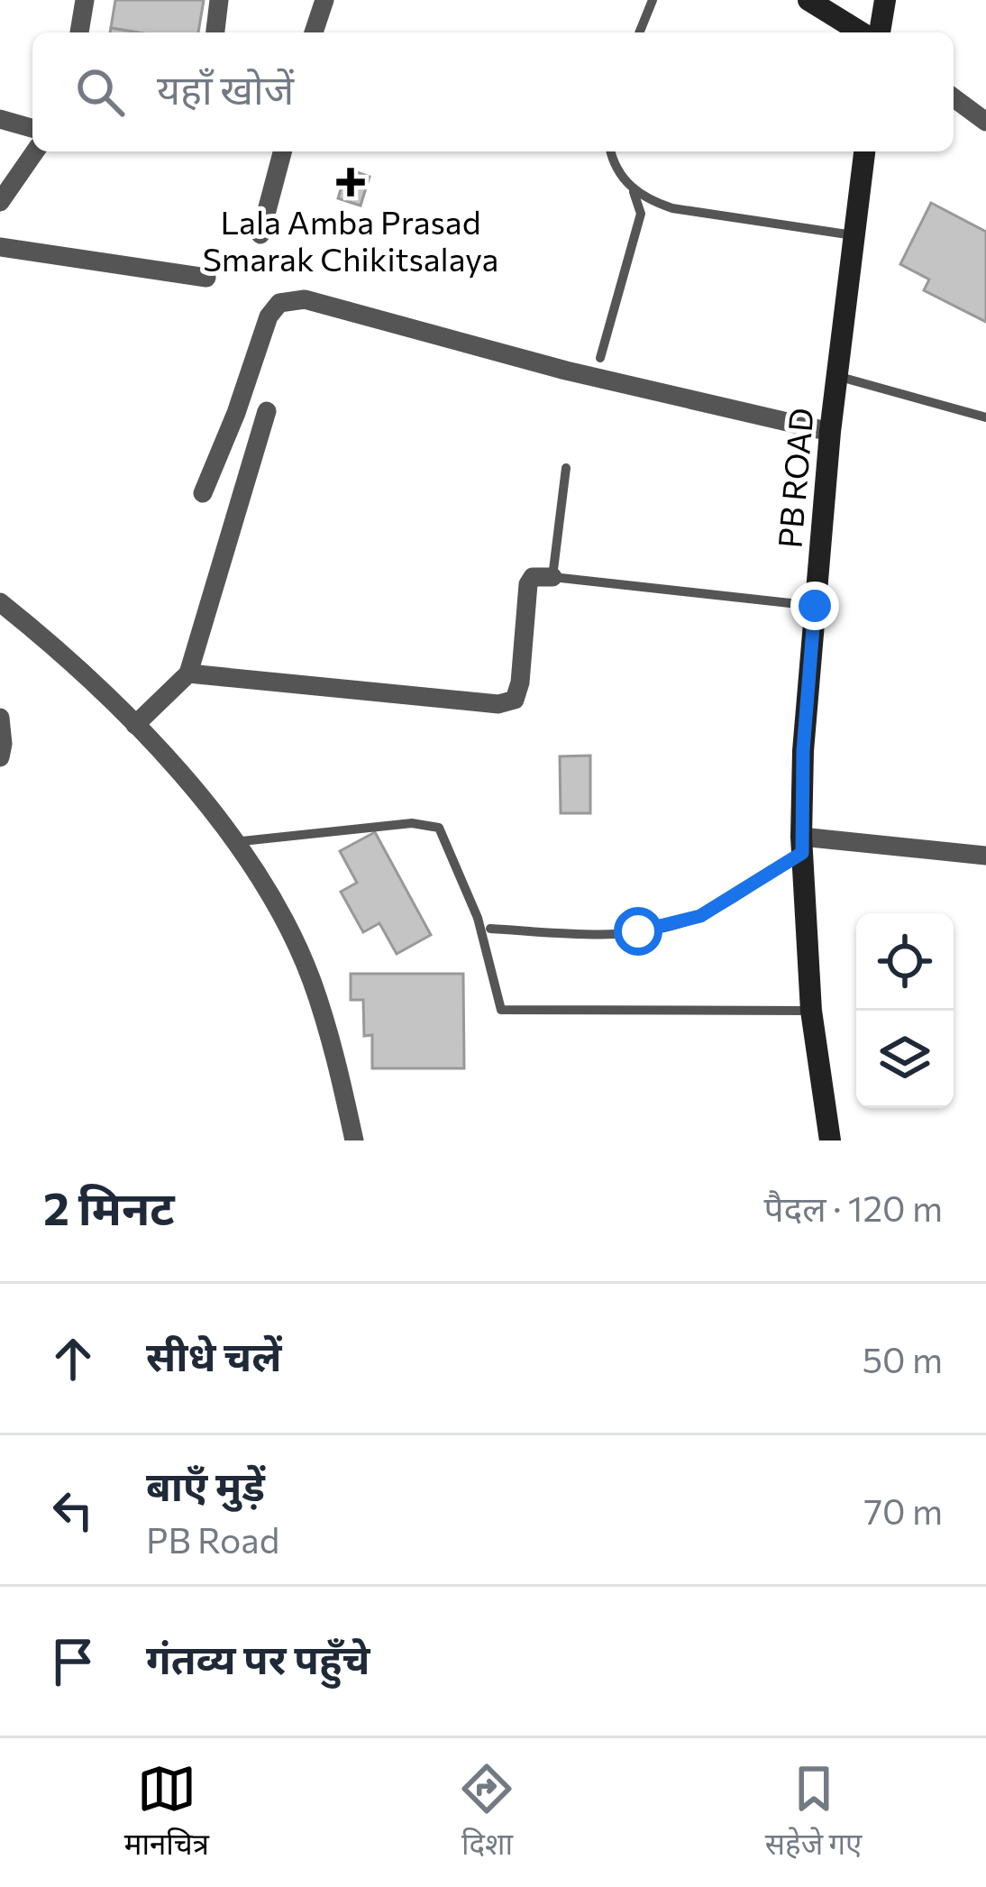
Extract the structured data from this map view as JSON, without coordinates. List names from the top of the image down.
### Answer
{
  "streets": {
    "street": ["PB ROAD"]
  },
  "places": {
    "health": ["Lala Amba Prasad Smarak Chikitsalaya"]
  },
  "page": {
    "search": "यहाँ खोजें",
    "heading": ["2 मिनट", "पैदल · 120 m"],
    "list": [
      ["सीधे चलें", "50 m"],
      ["बाएँ मुड़ें", "PB Road", "70 m"],
      "गंतव्य पर पहुँचे"
    ],
    "nav": ["मानचित्र", "दिशा", "सहेजे गए"]
  }
}
